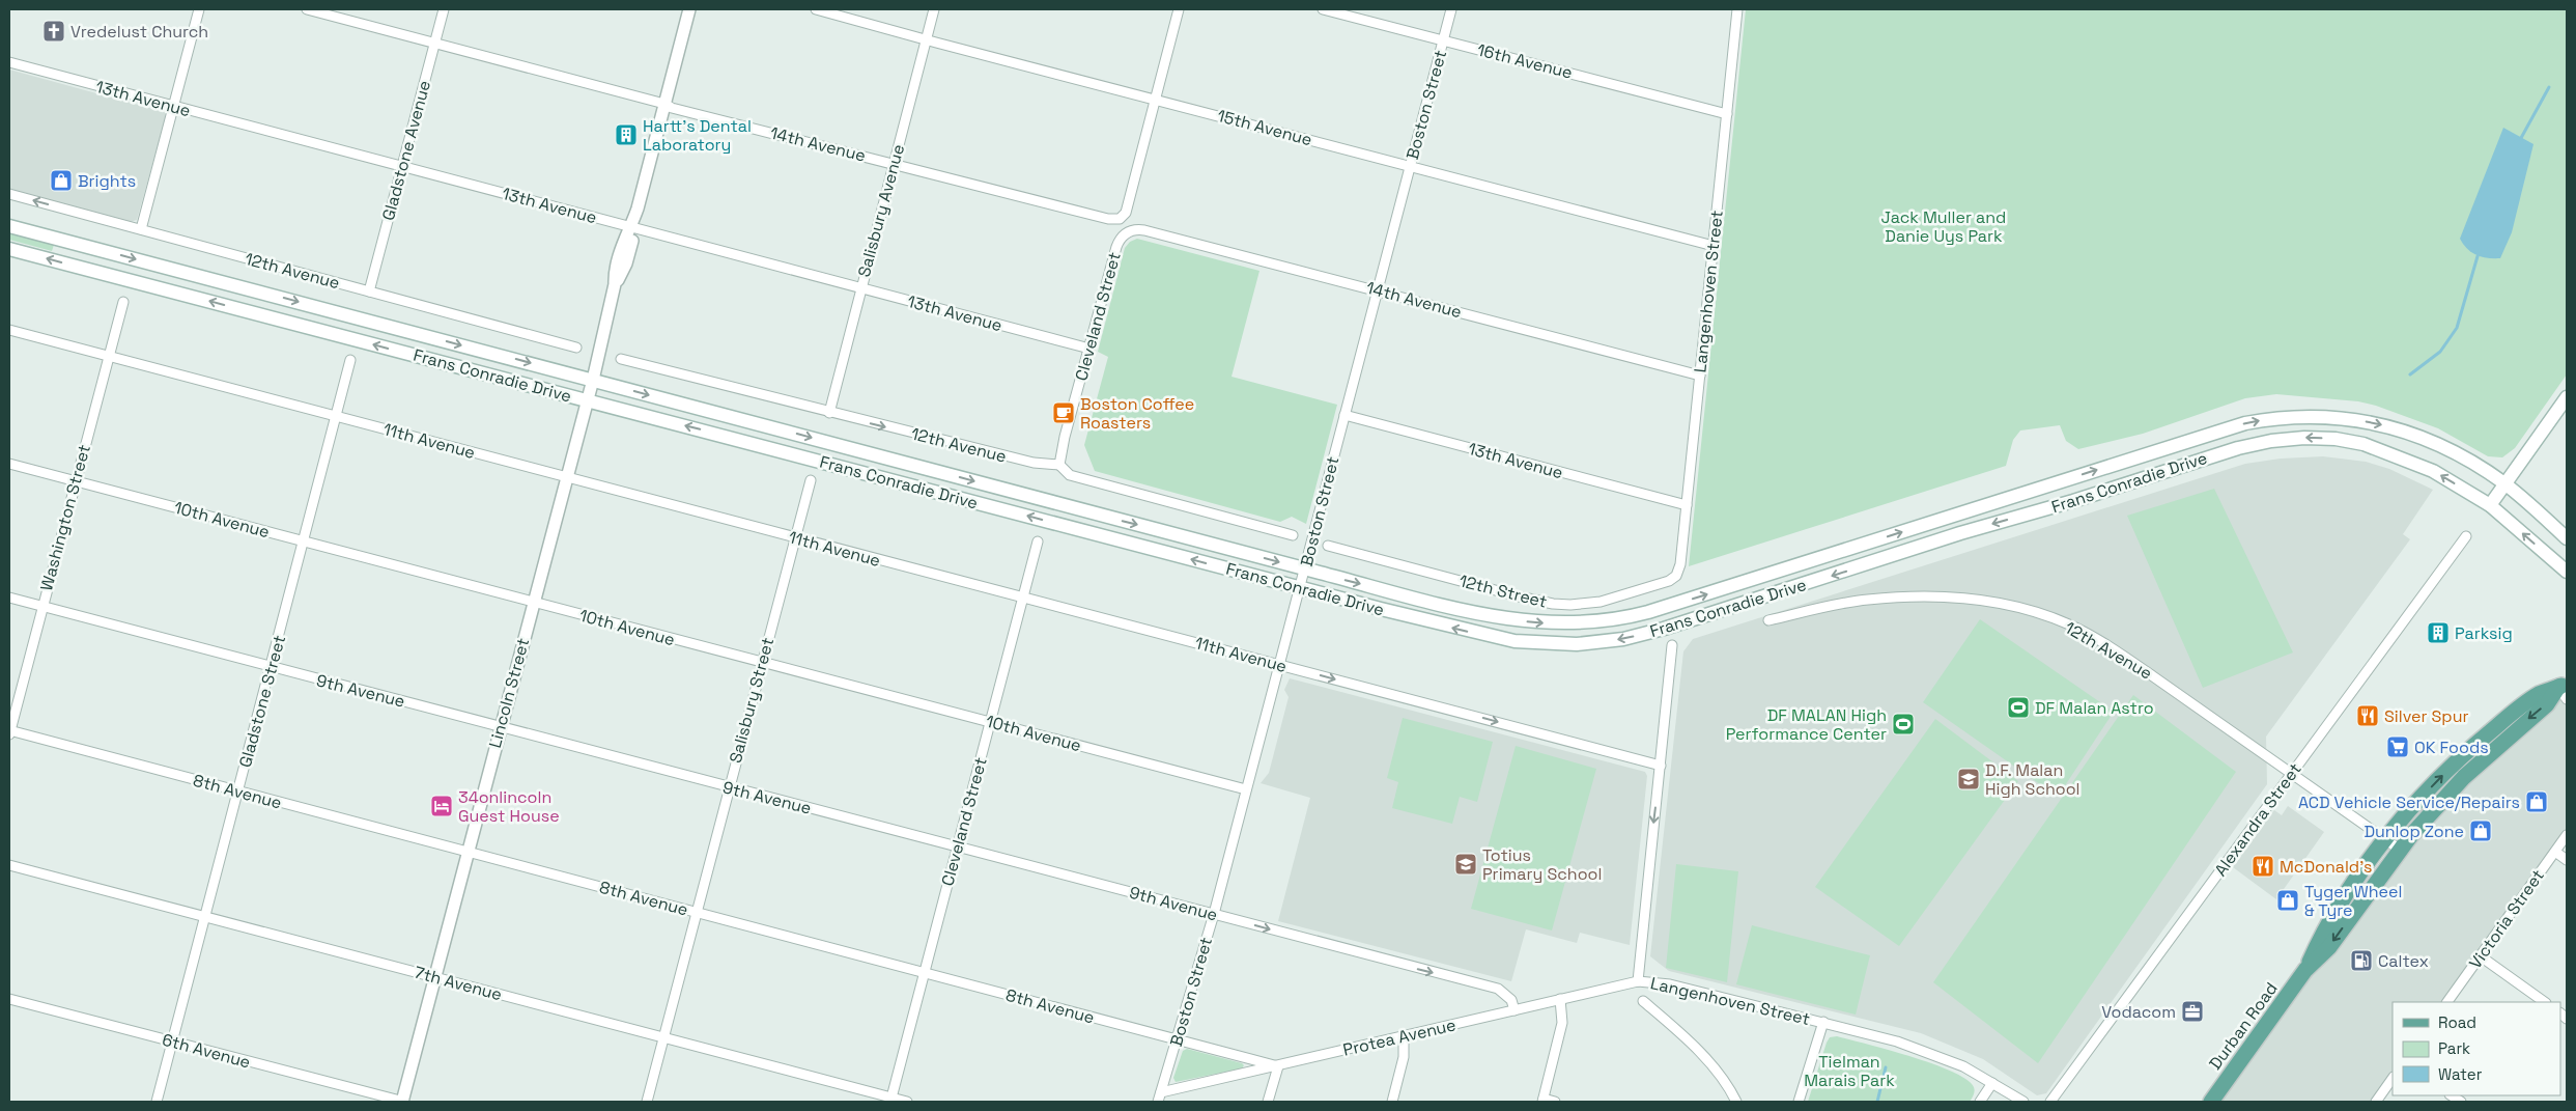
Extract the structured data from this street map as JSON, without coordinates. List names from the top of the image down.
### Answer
{
  "streets": {
    "main road": ["Frans Conradie Drive", "Durban Road"],
    "street": [
      "16th Avenue",
      "13th Avenue",
      "Boston Street",
      "15th Avenue",
      "14th Avenue",
      "Gladstone Avenue",
      "Salisbury Avenue",
      "12th Avenue",
      "Langenhoven Street",
      "Cleveland Street",
      "11th Avenue",
      "Washington Street",
      "10th Avenue",
      "12th Street",
      "9th Avenue",
      "Lincoln Street",
      "Salisbury Street",
      "Gladstone Street",
      "8th Avenue",
      "Alexandra Street",
      "Victoria Street",
      "7th Avenue",
      "Protea Avenue",
      "6th Avenue"
    ]
  },
  "crossings": [
    ["16th Avenue", "Boston Street"],
    ["16th Avenue", "Langenhoven Street"],
    ["13th Avenue", "Boston Street"],
    ["13th Avenue", "Gladstone Avenue"],
    ["13th Avenue", "Salisbury Avenue"],
    ["13th Avenue", "Langenhoven Street"],
    ["13th Avenue", "Cleveland Street"],
    ["13th Avenue", "Lincoln Street"],
    ["Boston Street", "15th Avenue"],
    ["Boston Street", "14th Avenue"],
    ["Boston Street", "Frans Conradie Drive"],
    ["Boston Street", "11th Avenue"],
    ["Boston Street", "10th Avenue"],
    ["Boston Street", "9th Avenue"],
    ["Boston Street", "8th Avenue"],
    ["Boston Street", "Protea Avenue"],
    ["15th Avenue", "14th Avenue"],
    ["15th Avenue", "Salisbury Avenue"],
    ["15th Avenue", "Langenhoven Street"],
    ["14th Avenue", "Gladstone Avenue"],
    ["14th Avenue", "Salisbury Avenue"],
    ["14th Avenue", "Langenhoven Street"],
    ["14th Avenue", "Cleveland Street"],
    ["14th Avenue", "Lincoln Street"],
    ["Gladstone Avenue", "12th Avenue"],
    ["Salisbury Avenue", "12th Avenue"],
    ["12th Avenue", "Cleveland Street"],
    ["12th Avenue", "Alexandra Street"],
    ["12th Avenue", "Durban Road"],
    ["Langenhoven Street", "11th Avenue"],
    ["Langenhoven Street", "12th Street"],
    ["Langenhoven Street", "Protea Avenue"],
    ["Cleveland Street", "11th Avenue"],
    ["Cleveland Street", "10th Avenue"],
    ["Cleveland Street", "9th Avenue"],
    ["Cleveland Street", "8th Avenue"],
    ["Cleveland Street", "7th Avenue"],
    ["Frans Conradie Drive", "Lincoln Street"],
    ["11th Avenue", "Washington Street"],
    ["11th Avenue", "Lincoln Street"],
    ["11th Avenue", "Salisbury Street"],
    ["11th Avenue", "Gladstone Street"],
    ["Washington Street", "10th Avenue"],
    ["Washington Street", "9th Avenue"],
    ["Washington Street", "8th Avenue"],
    ["10th Avenue", "Lincoln Street"],
    ["10th Avenue", "Salisbury Street"],
    ["10th Avenue", "Gladstone Street"],
    ["9th Avenue", "Lincoln Street"],
    ["9th Avenue", "Salisbury Street"],
    ["9th Avenue", "Gladstone Street"],
    ["9th Avenue", "Protea Avenue"],
    ["Lincoln Street", "8th Avenue"],
    ["Lincoln Street", "7th Avenue"],
    ["Lincoln Street", "6th Avenue"],
    ["Salisbury Street", "8th Avenue"],
    ["Salisbury Street", "7th Avenue"],
    ["Gladstone Street", "8th Avenue"],
    ["Gladstone Street", "7th Avenue"],
    ["Gladstone Street", "6th Avenue"],
    ["8th Avenue", "Protea Avenue"]
  ],
  "parks": ["Jack Muller and Danie Uys Park", "Tielman Marais Park"],
  "places": {
    "church": ["Vredelust Church"],
    "building": ["Hartt's Dental Laboratory", "Parksig"],
    "shop": [
      "Brights",
      "ACD Vehicle Service/Repairs",
      "Dunlop Zone",
      "Tyger Wheel & Tyre"
    ],
    "cafe": ["Boston Coffee Roasters"],
    "sports": ["DF Malan Astro", "DF MALAN High Performance Center"],
    "restaurant": ["Silver Spur", "McDonald's"],
    "supermarket": ["OK Foods"],
    "school or university": ["D.F. Malan High School", "Totius Primary School"],
    "hotel": ["34onlincoln Guest House"],
    "fuel station": ["Caltex"],
    "office": ["Vodacom"]
  },
  "legend": ["Road", "Park", "Water"]
}
